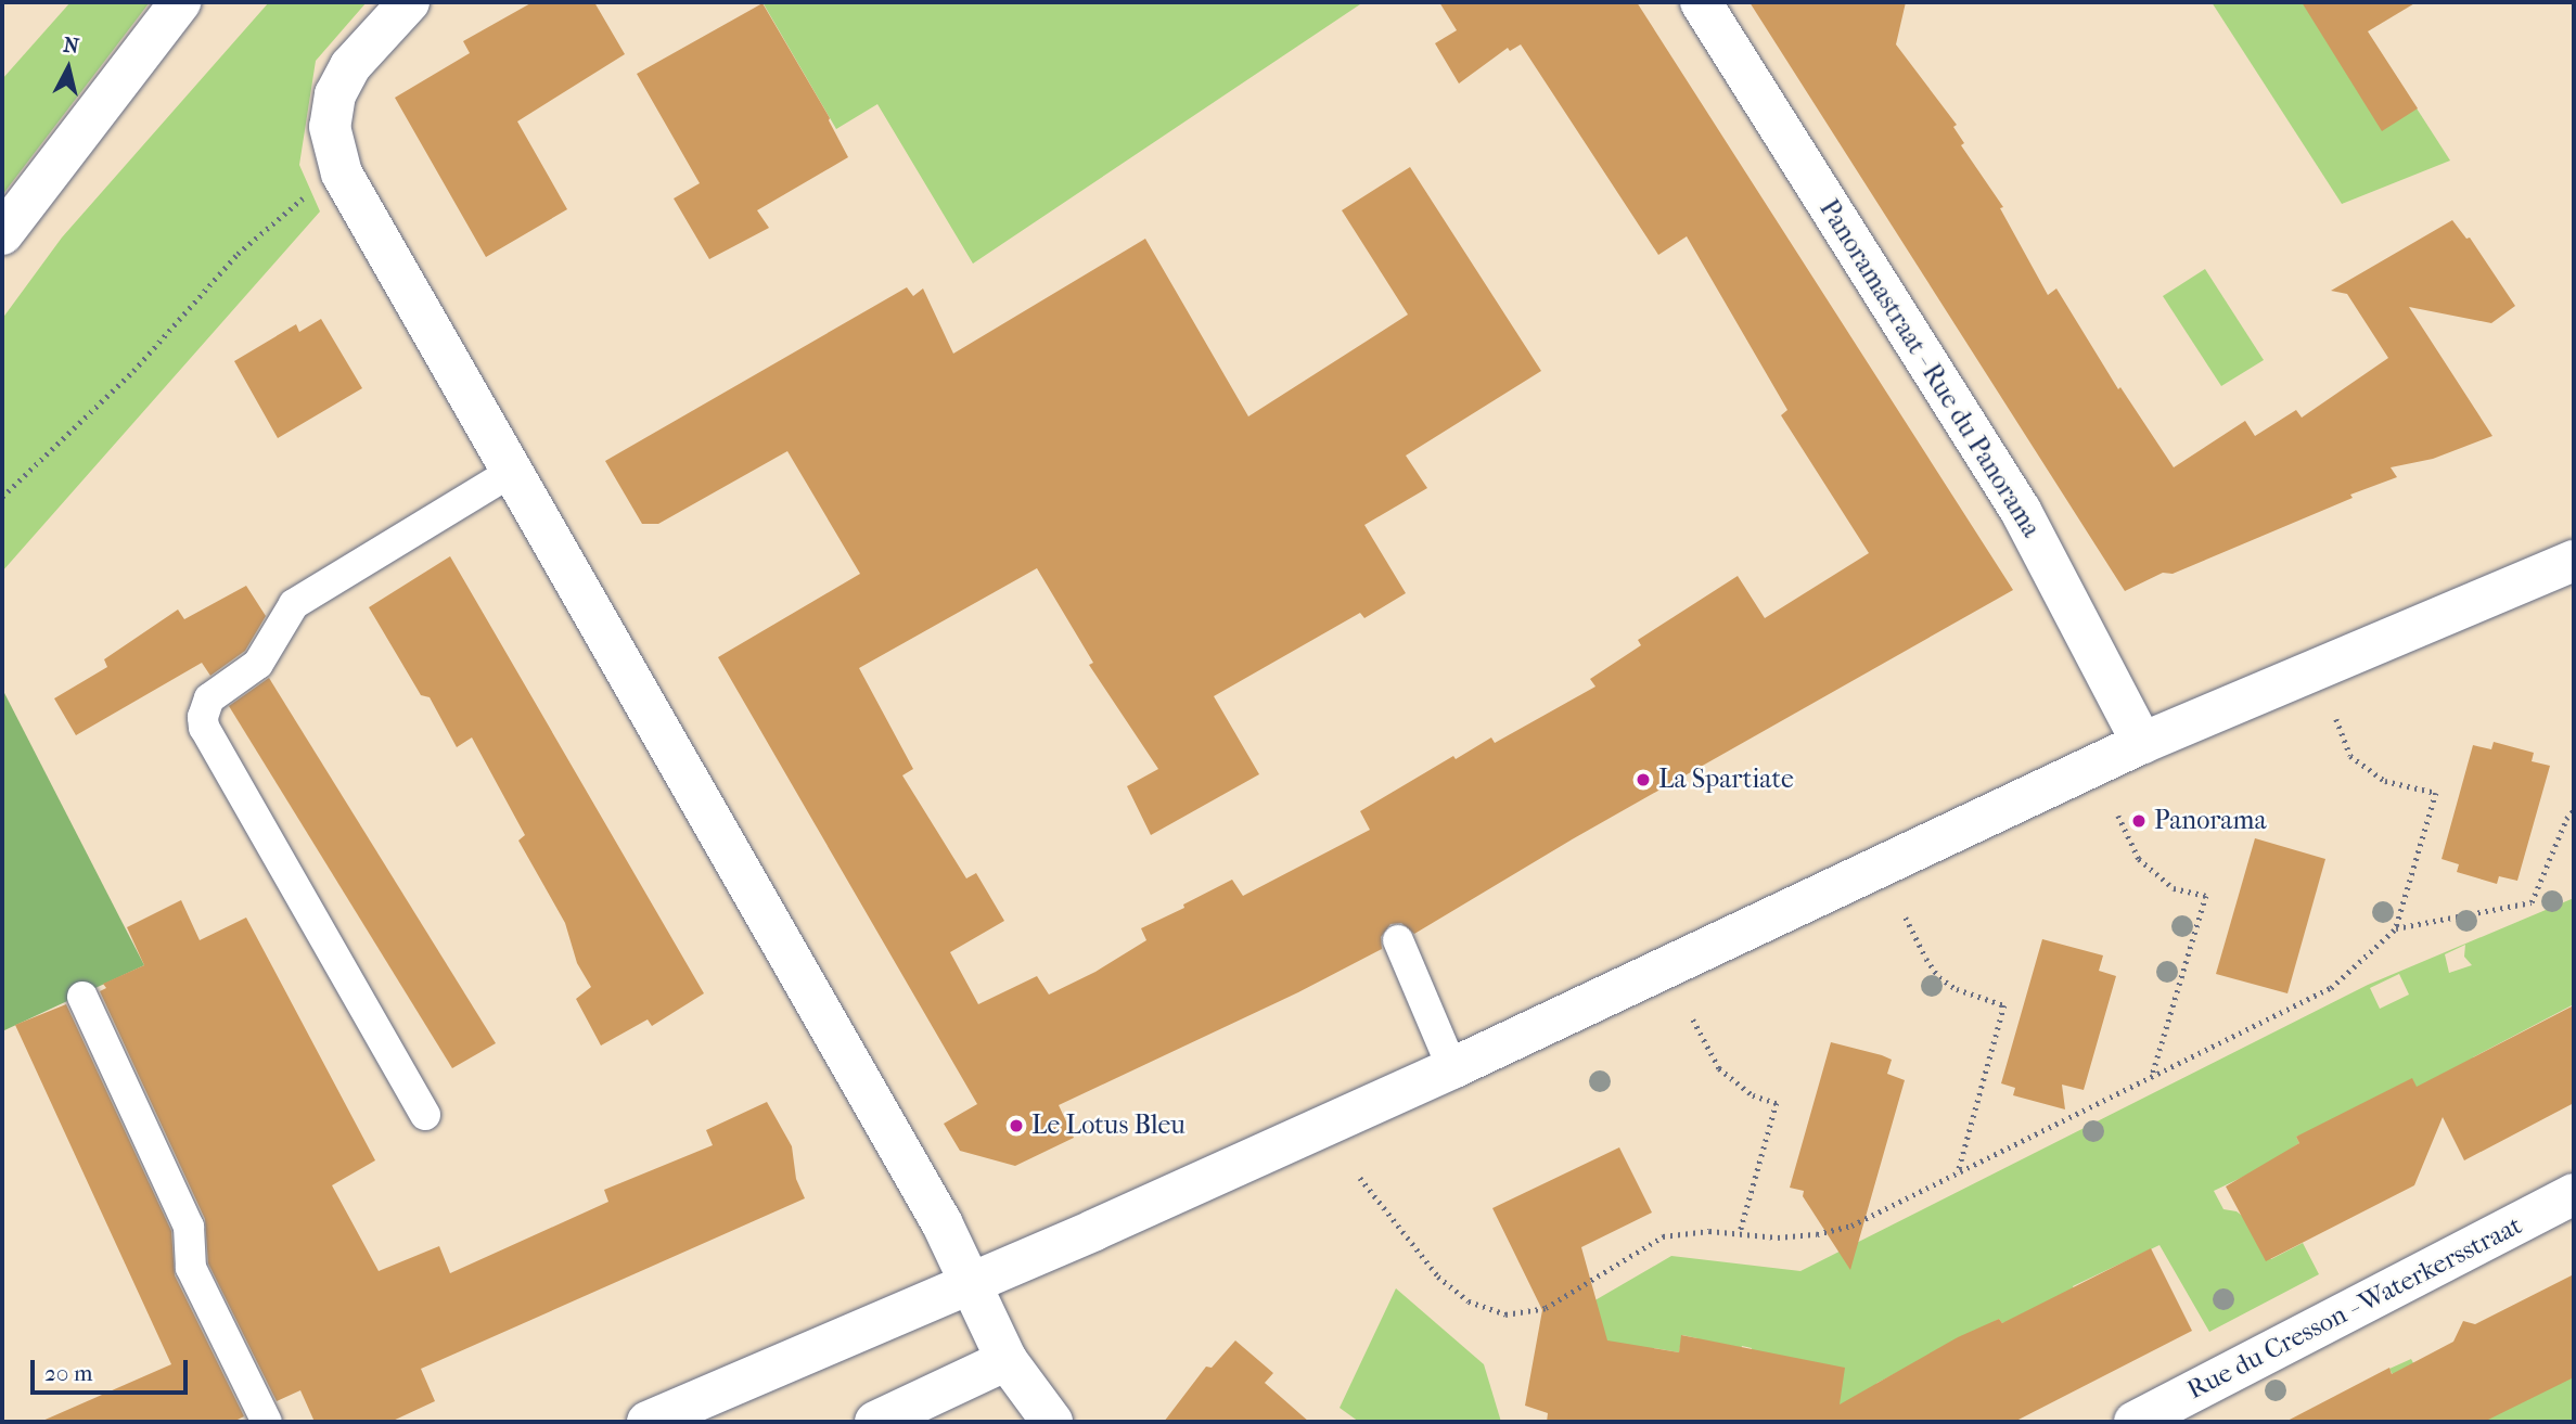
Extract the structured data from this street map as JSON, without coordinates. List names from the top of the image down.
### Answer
{
  "streets": {
    "main road": ["Panoramastraat - Rue du Panorama", "Rue du Cresson - Waterkersstraat"]
  },
  "places": ["La Spartiate", "Panorama", "Le Lotus Bleu"],
  "scale_bar": "20 m",
  "north": "top"
}
